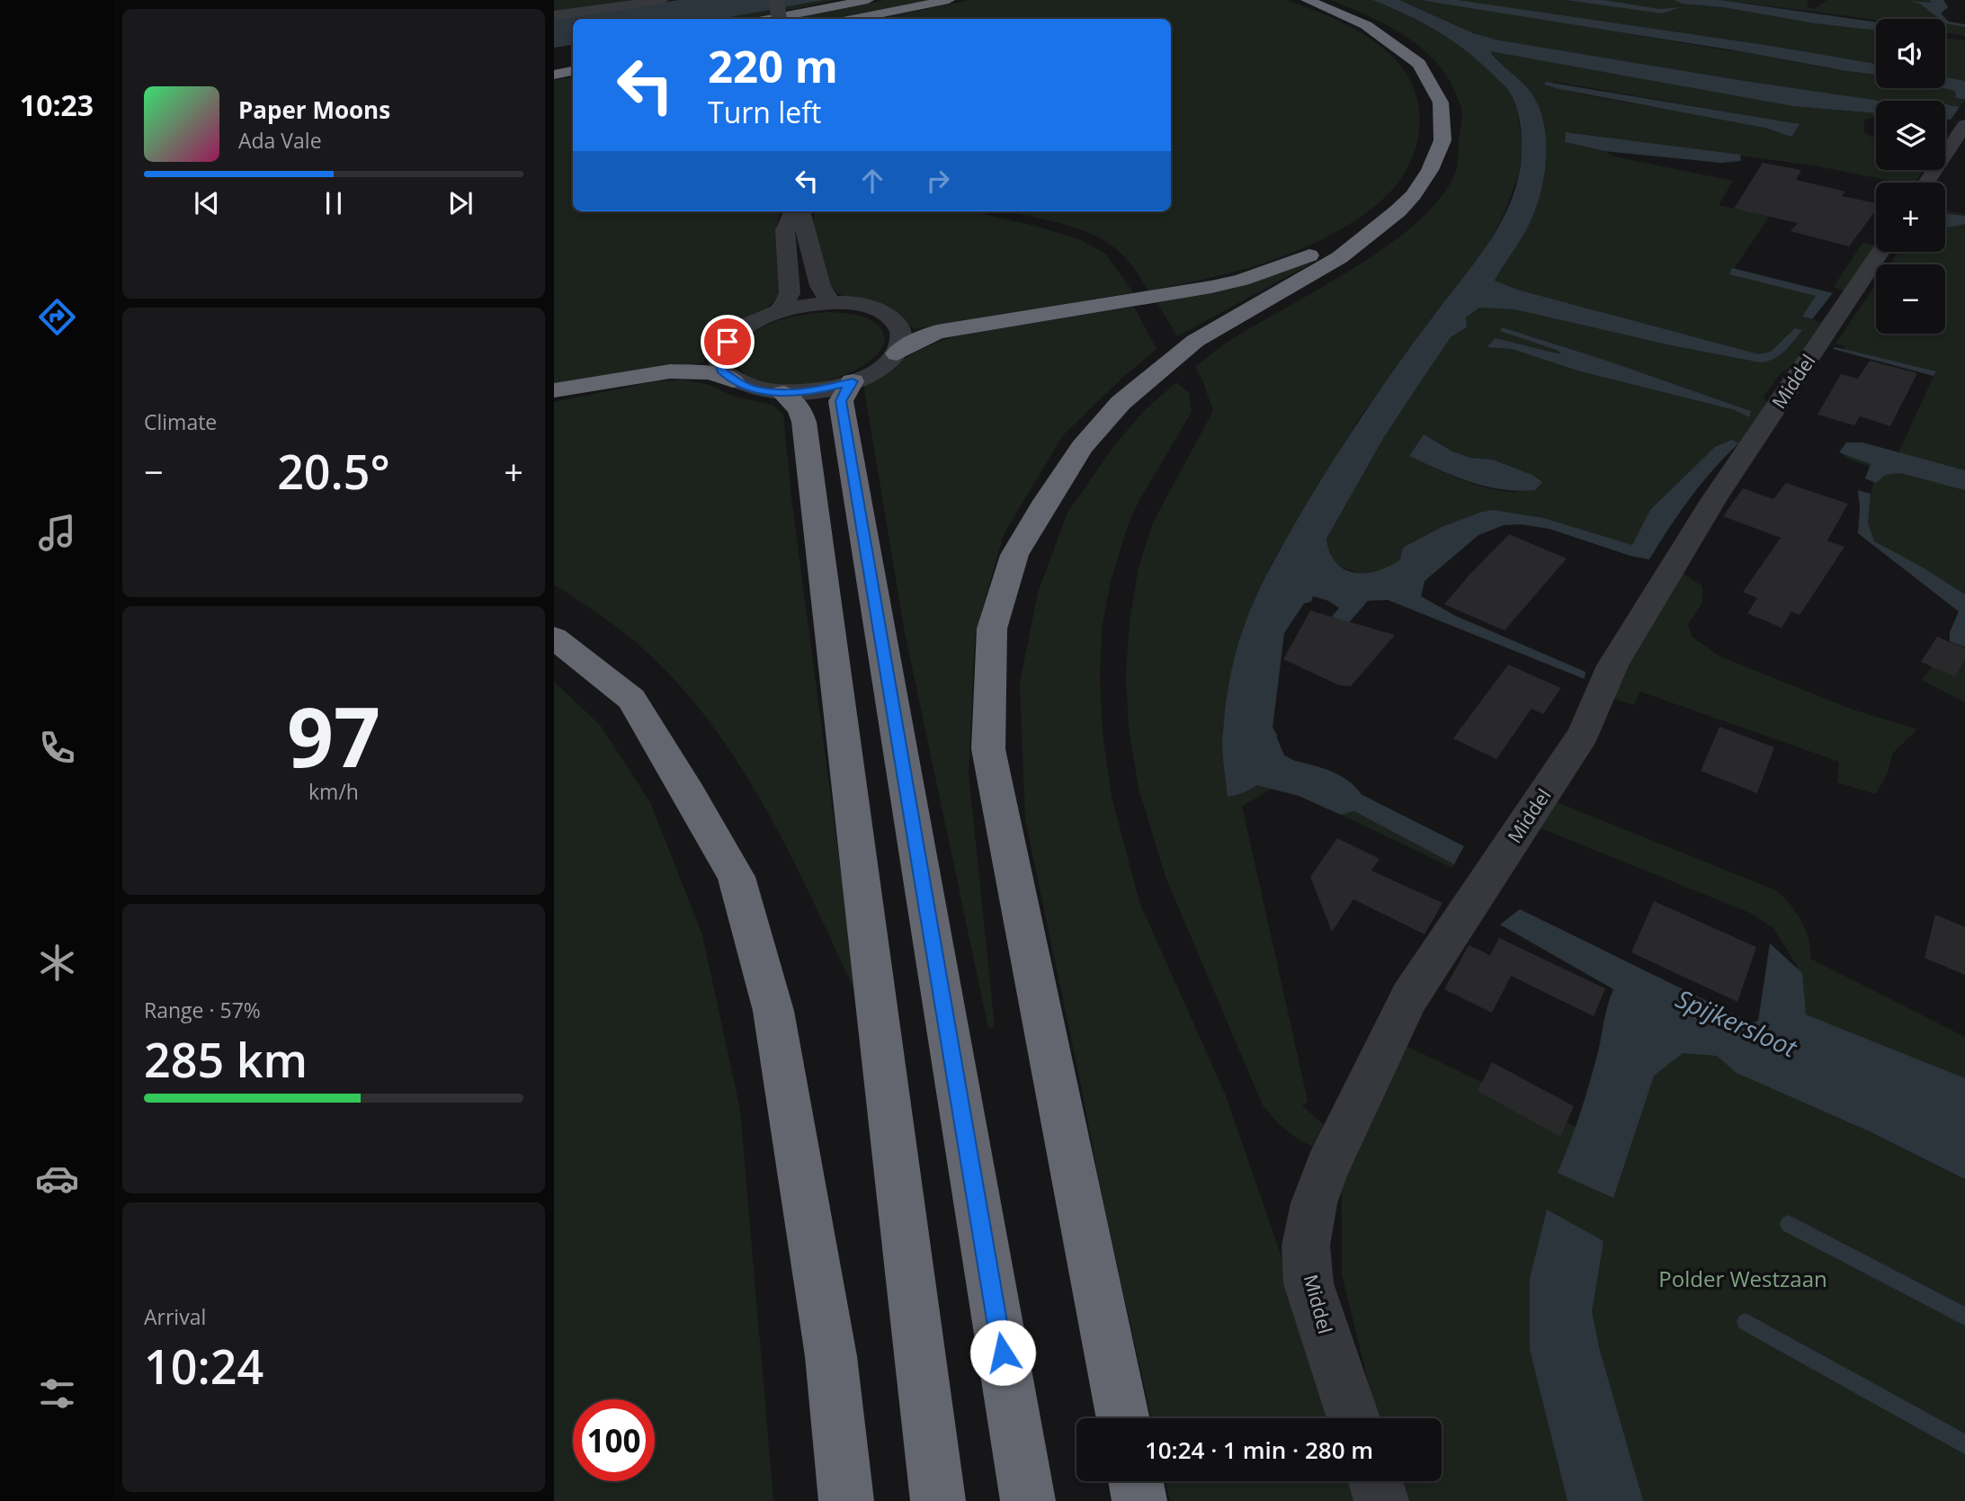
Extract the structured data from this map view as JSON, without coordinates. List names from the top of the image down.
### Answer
{
  "streets": {
    "street": ["Middel"]
  },
  "water": ["Spijkersloot"],
  "parks": ["Polder Westzaan"],
  "page": {
    "tabs": "10:23",
    "map_buttons": ["+", "−"],
    "turn": ["220 m", "Turn left"],
    "song": ["Paper Moons", "Ada Vale"],
    "tile": [
      "Climate",
      ["97", "km/h"],
      ["Range · 57%", "285 km"],
      ["Arrival", "10:24"]
    ],
    "heat": ["−", "20.5°", "+"],
    "limit": "100",
    "trip": "10:24 · 1 min · 280 m"
  }
}
